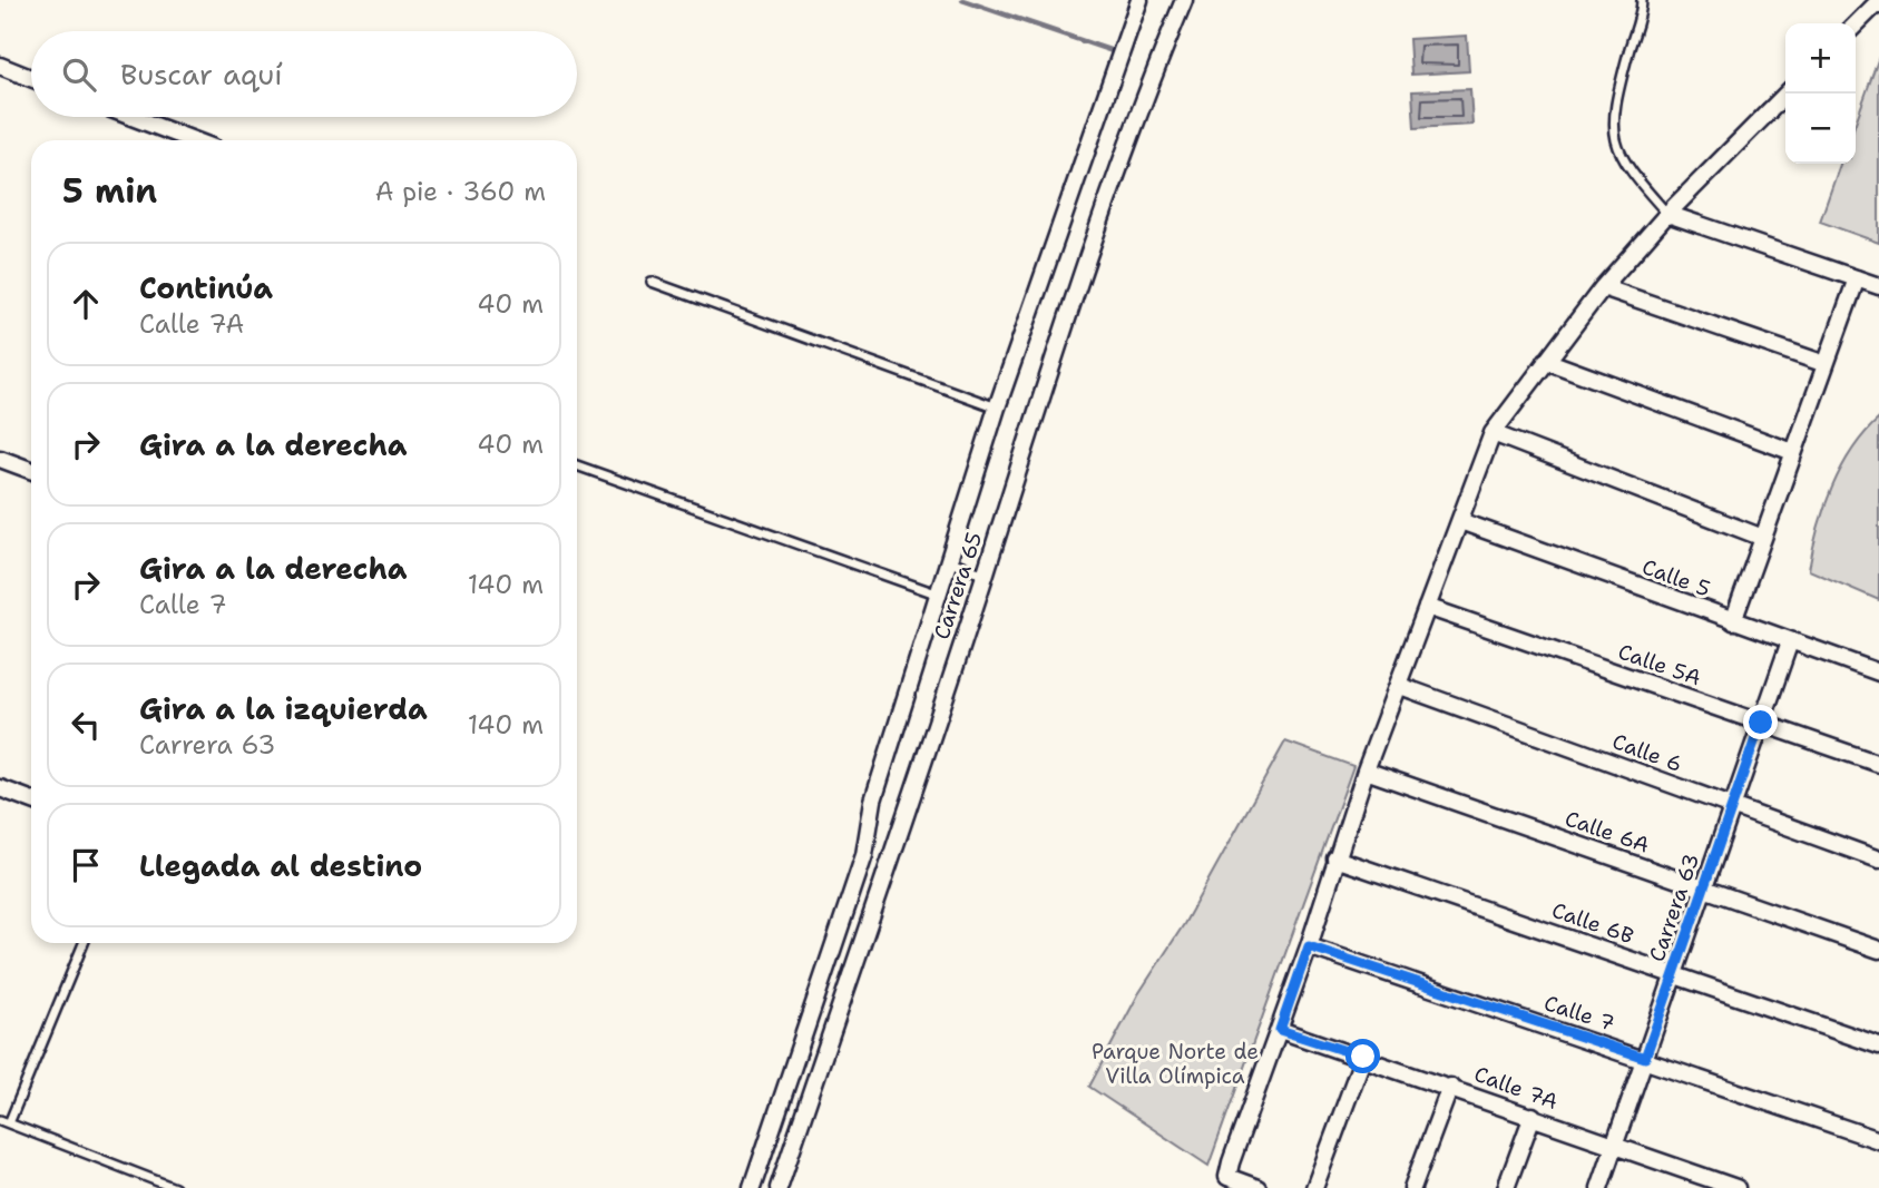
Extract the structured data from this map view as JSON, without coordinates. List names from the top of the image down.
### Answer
{
  "streets": {
    "street": [
      "Calle 5",
      "Carrera 65",
      "Calle 5A",
      "Calle 6",
      "Calle 6A",
      "Carrera 63",
      "Calle 6B",
      "Calle 7",
      "Calle 7A"
    ]
  },
  "crossings": [
    ["Calle 5", "Carrera 63"],
    ["Calle 5A", "Carrera 63"],
    ["Calle 6", "Carrera 63"],
    ["Calle 6A", "Carrera 63"],
    ["Carrera 63", "Calle 6B"],
    ["Carrera 63", "Calle 7"],
    ["Carrera 63", "Calle 7A"]
  ],
  "parks": ["Parque Norte de Villa Olímpica"],
  "page": {
    "map_buttons": ["+", "−"],
    "search": "Buscar aquí",
    "heading": ["5 min", "A pie · 360 m"],
    "list": [
      ["Continúa", "Calle 7A", "40 m"],
      ["Gira a la derecha", "40 m"],
      ["Gira a la derecha", "Calle 7", "140 m"],
      ["Gira a la izquierda", "Carrera 63", "140 m"],
      "Llegada al destino"
    ]
  }
}
